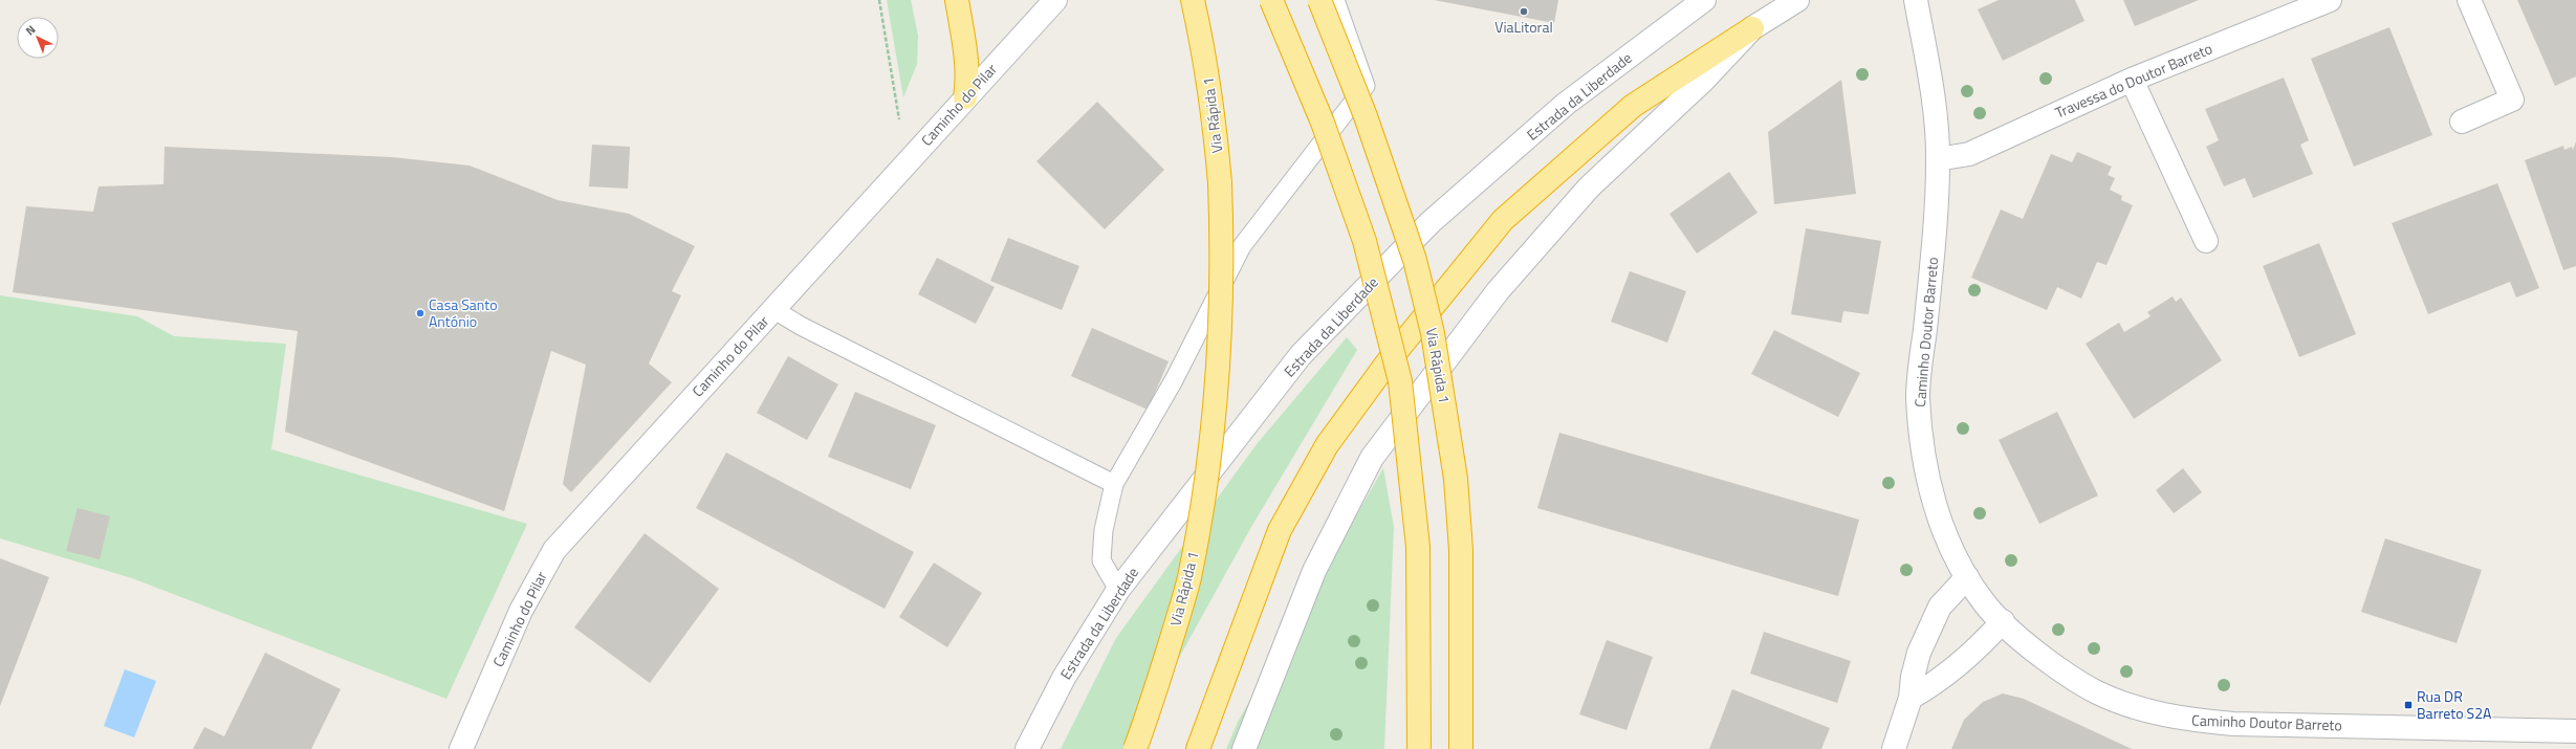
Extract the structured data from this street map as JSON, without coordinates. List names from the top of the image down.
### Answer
{
  "streets": {
    "highway": ["Via Rápida 1"],
    "street": [
      "Travessa do Doutor Barreto",
      "Estrada da Liberdade",
      "Caminho do Pilar",
      "Caminho Doutor Barreto"
    ]
  },
  "crossings": [
    ["Travessa do Doutor Barreto", "Caminho Doutor Barreto"]
  ],
  "places": {
    "other": ["ViaLitoral", "Casa Santo António"],
    "transit": ["Rua DR Barreto S2A"]
  },
  "north": "top left"
}
